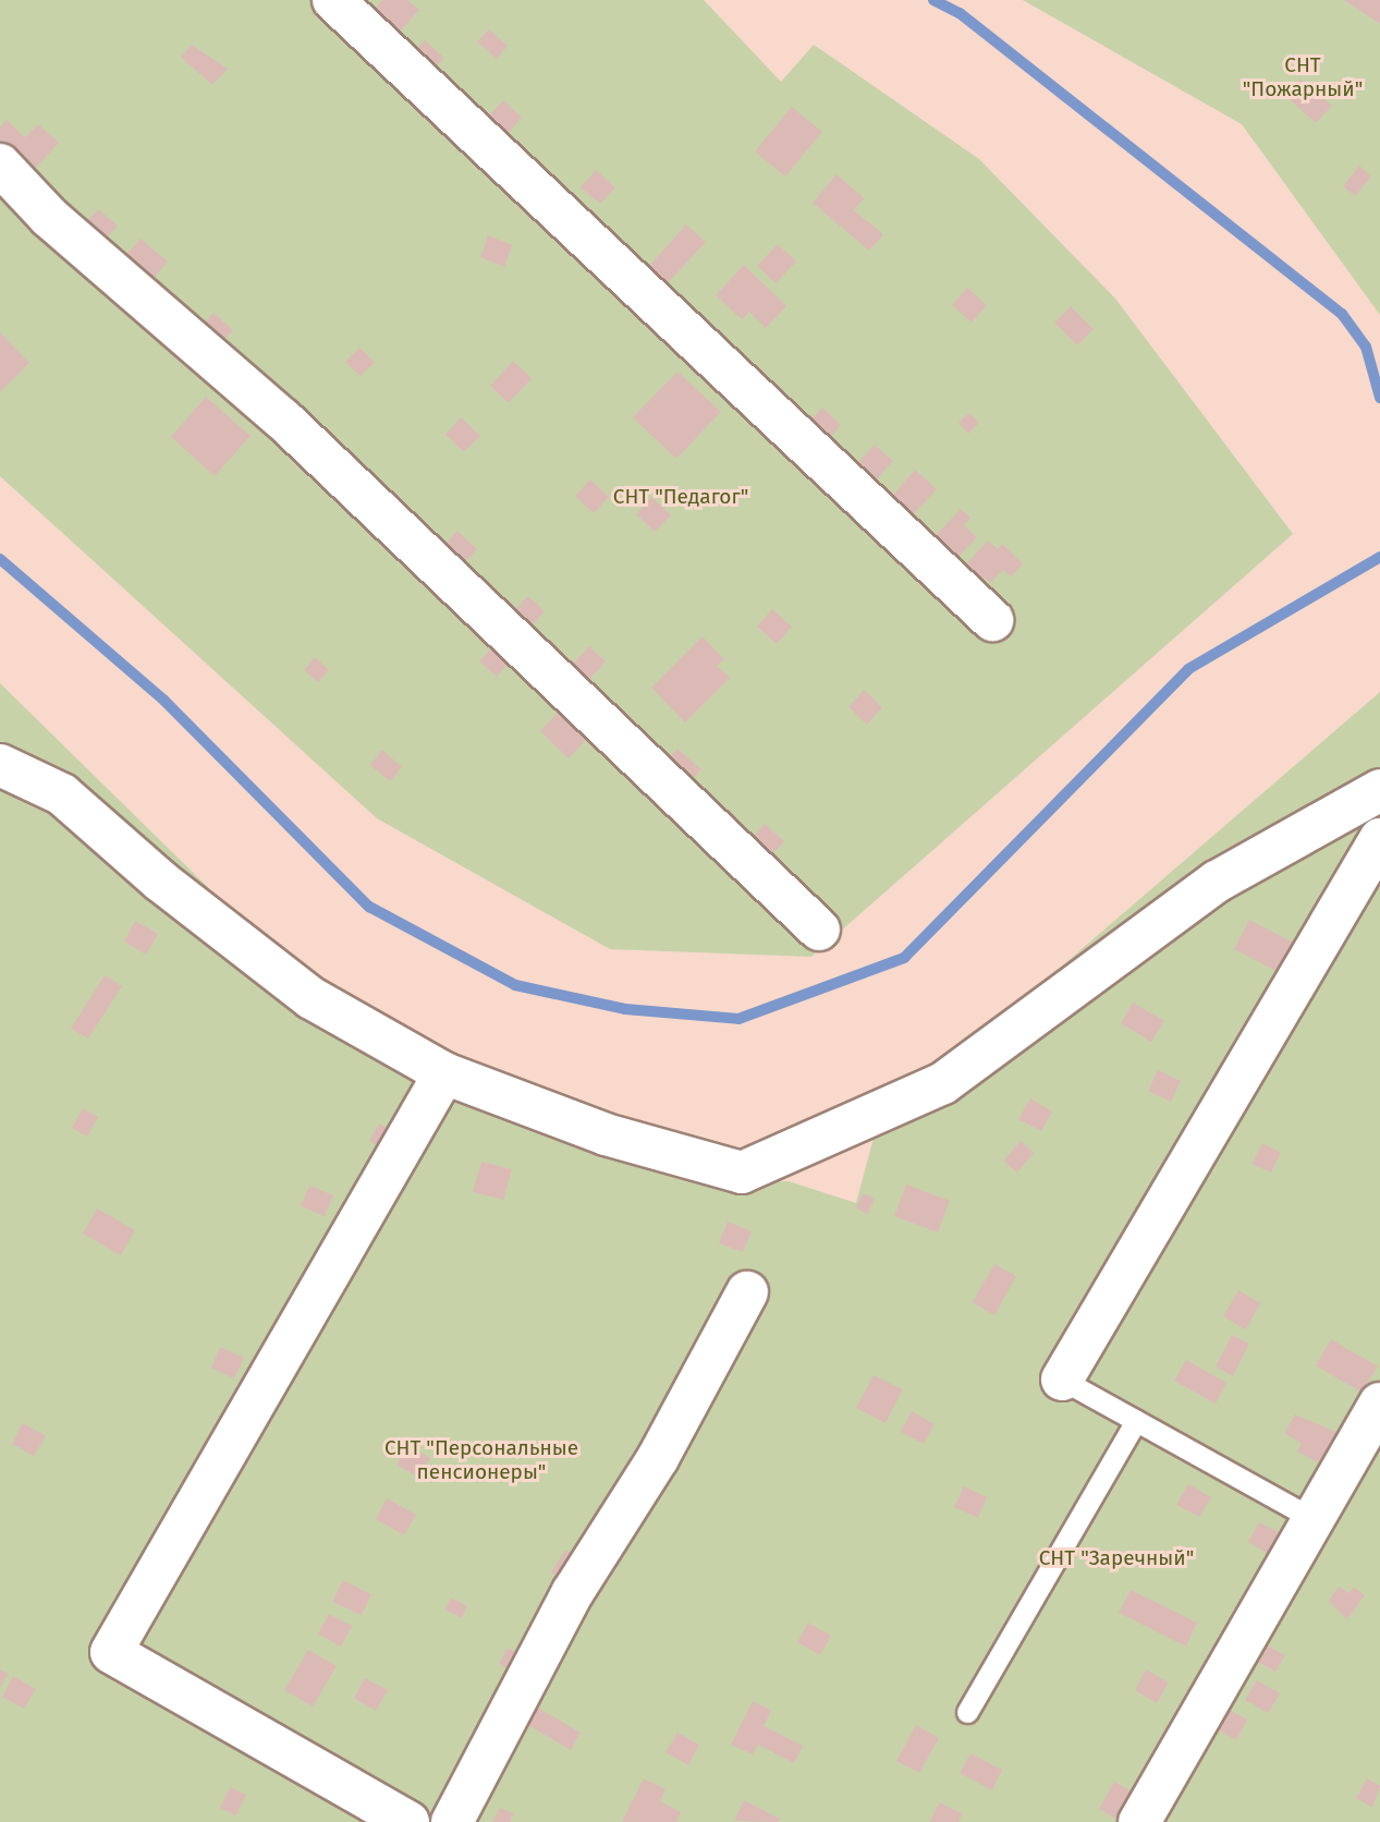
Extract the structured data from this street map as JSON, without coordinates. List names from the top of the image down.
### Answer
{
  "parks": [
    "СНТ \"Пожарный\"",
    "СНТ \"Педагог\"",
    "СНТ \"Персональные пенсионеры\"",
    "СНТ \"Заречный\""
  ]
}
